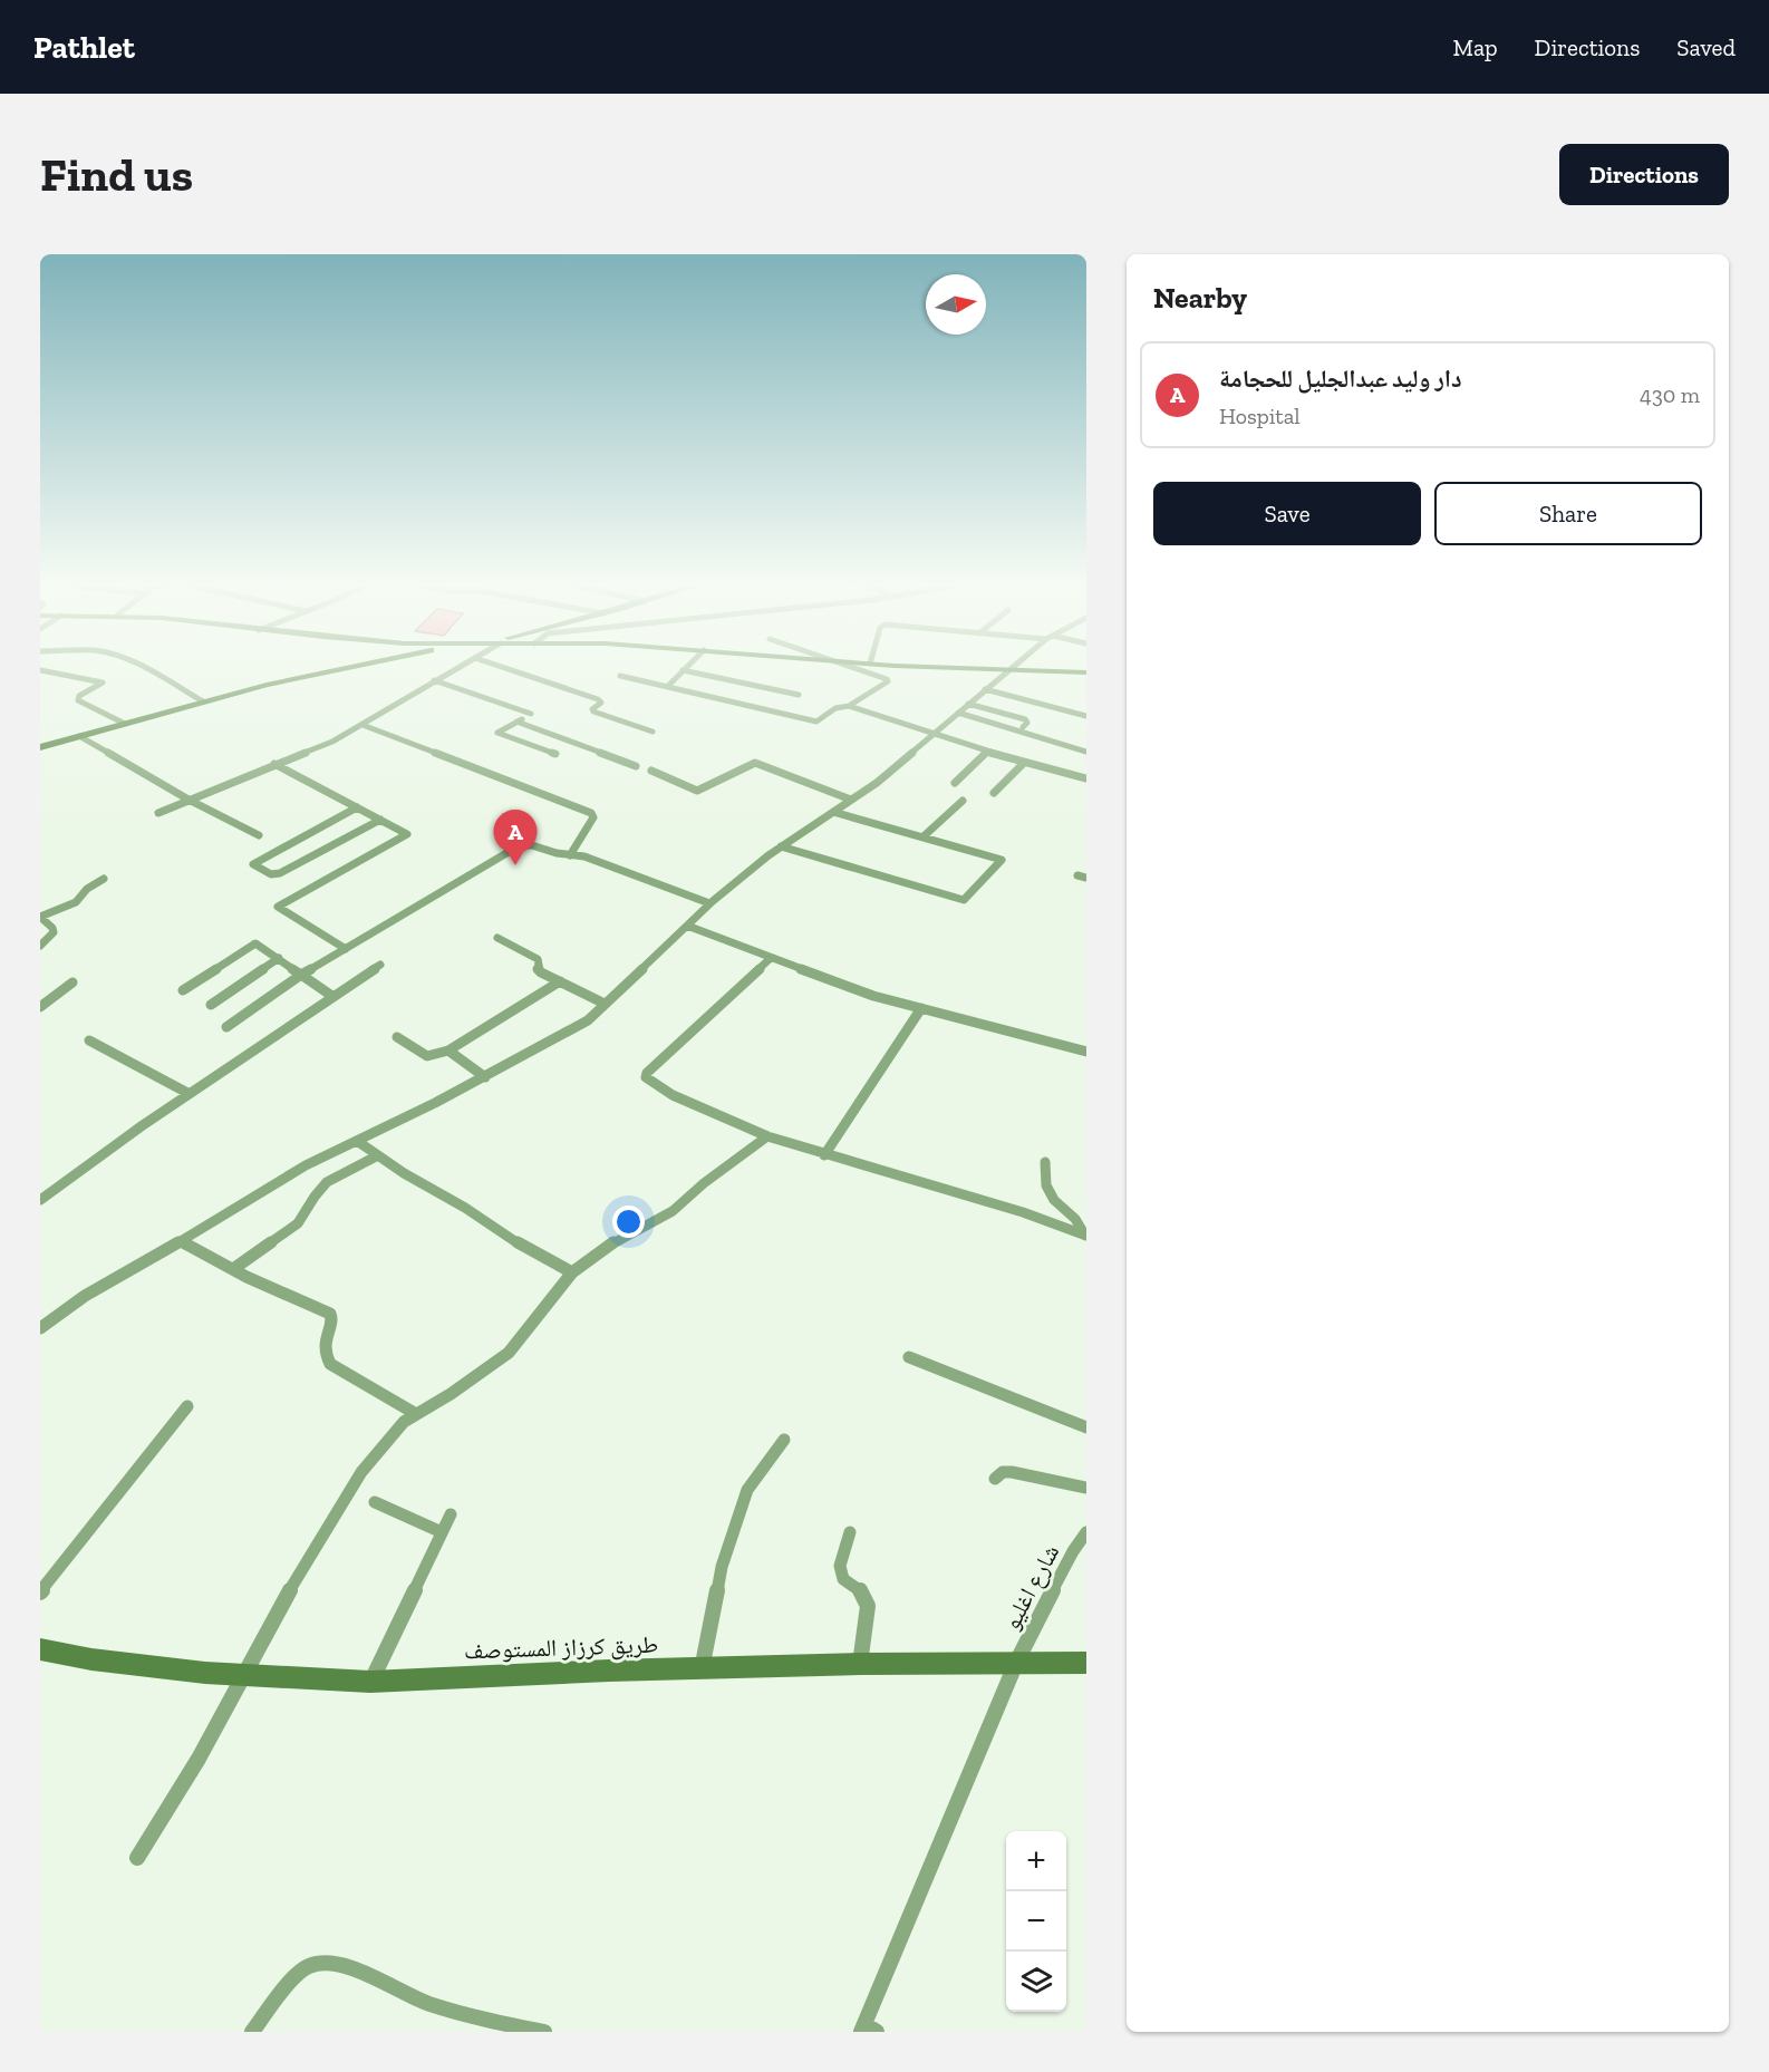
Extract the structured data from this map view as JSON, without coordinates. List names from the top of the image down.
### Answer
{
  "streets": {
    "street": ["شارع اغليو", "طريق كرزاز المستوصف"]
  },
  "crossings": [
    ["شارع اغليو", "طريق كرزاز المستوصف"]
  ],
  "north": "right",
  "page": {
    "header": "Pathlet",
    "nav": ["Map", "Directions", "Saved"],
    "buttons": [
      "Directions",
      ["Save", "Share"]
    ],
    "title": "Find us",
    "heading": "Nearby",
    "list": [
      {
        "mark": "A",
        "name": "دار وليد عبدالجليل للحجامة",
        "note": "Hospital",
        "value": "430 m"
      }
    ],
    "pins": "A",
    "map_buttons": ["+", "−"]
  }
}
